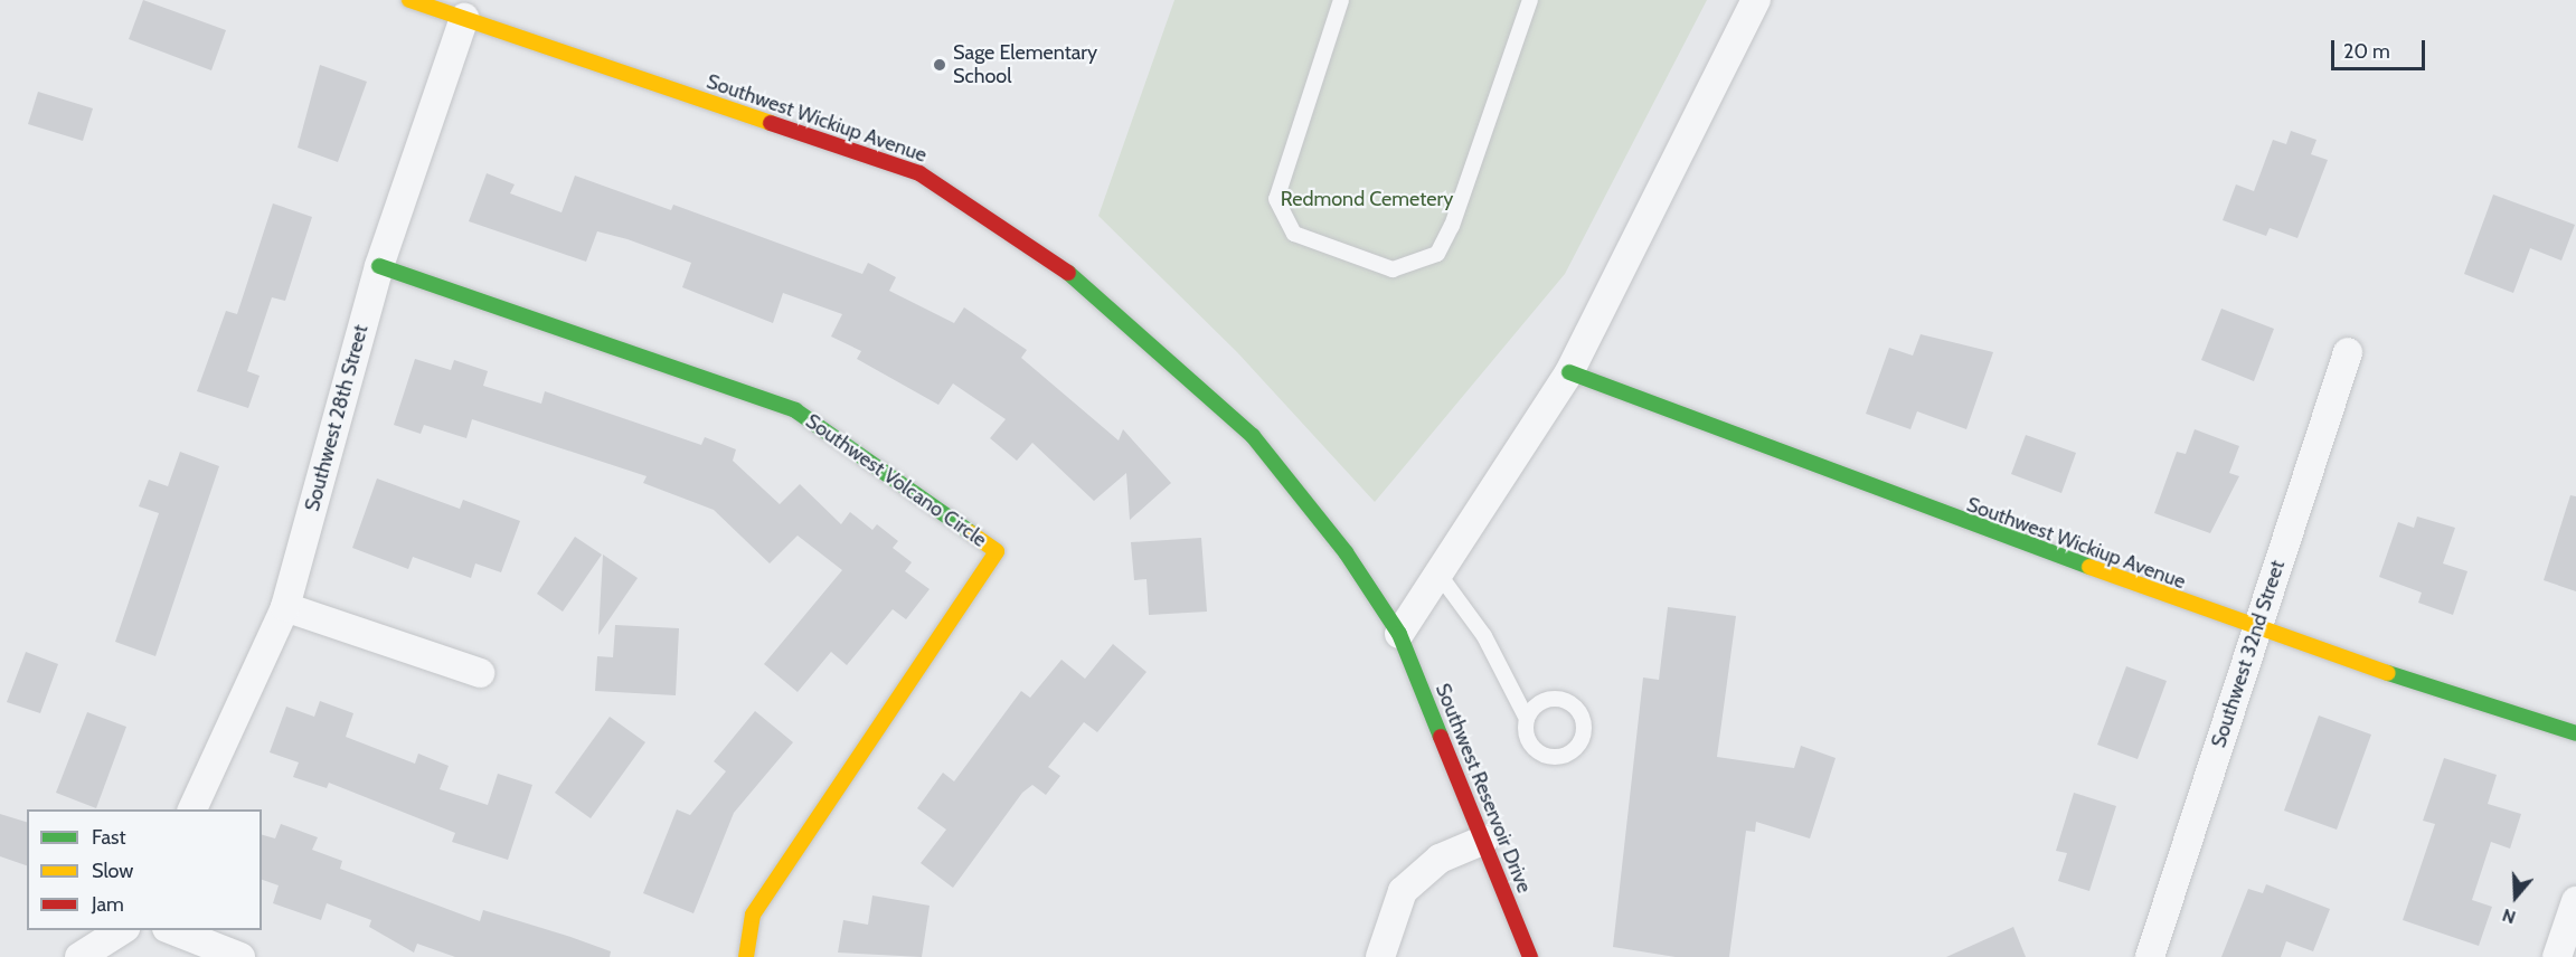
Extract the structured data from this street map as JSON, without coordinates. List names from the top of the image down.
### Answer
{
  "streets": {
    "street": [
      "Southwest Wickiup Avenue",
      "Southwest 28th Street",
      "Southwest Volcano Circle",
      "Southwest 32nd Street",
      "Southwest Reservoir Drive"
    ]
  },
  "crossings": [
    ["Southwest Wickiup Avenue", "Southwest 28th Street"],
    ["Southwest Wickiup Avenue", "Southwest 32nd Street"],
    ["Southwest Wickiup Avenue", "Southwest Reservoir Drive"],
    ["Southwest 28th Street", "Southwest Volcano Circle"]
  ],
  "parks": ["Redmond Cemetery"],
  "places": ["Sage Elementary School"],
  "legend": ["Fast", "Slow", "Jam"],
  "scale_bar": "20 m",
  "north": "bottom"
}
